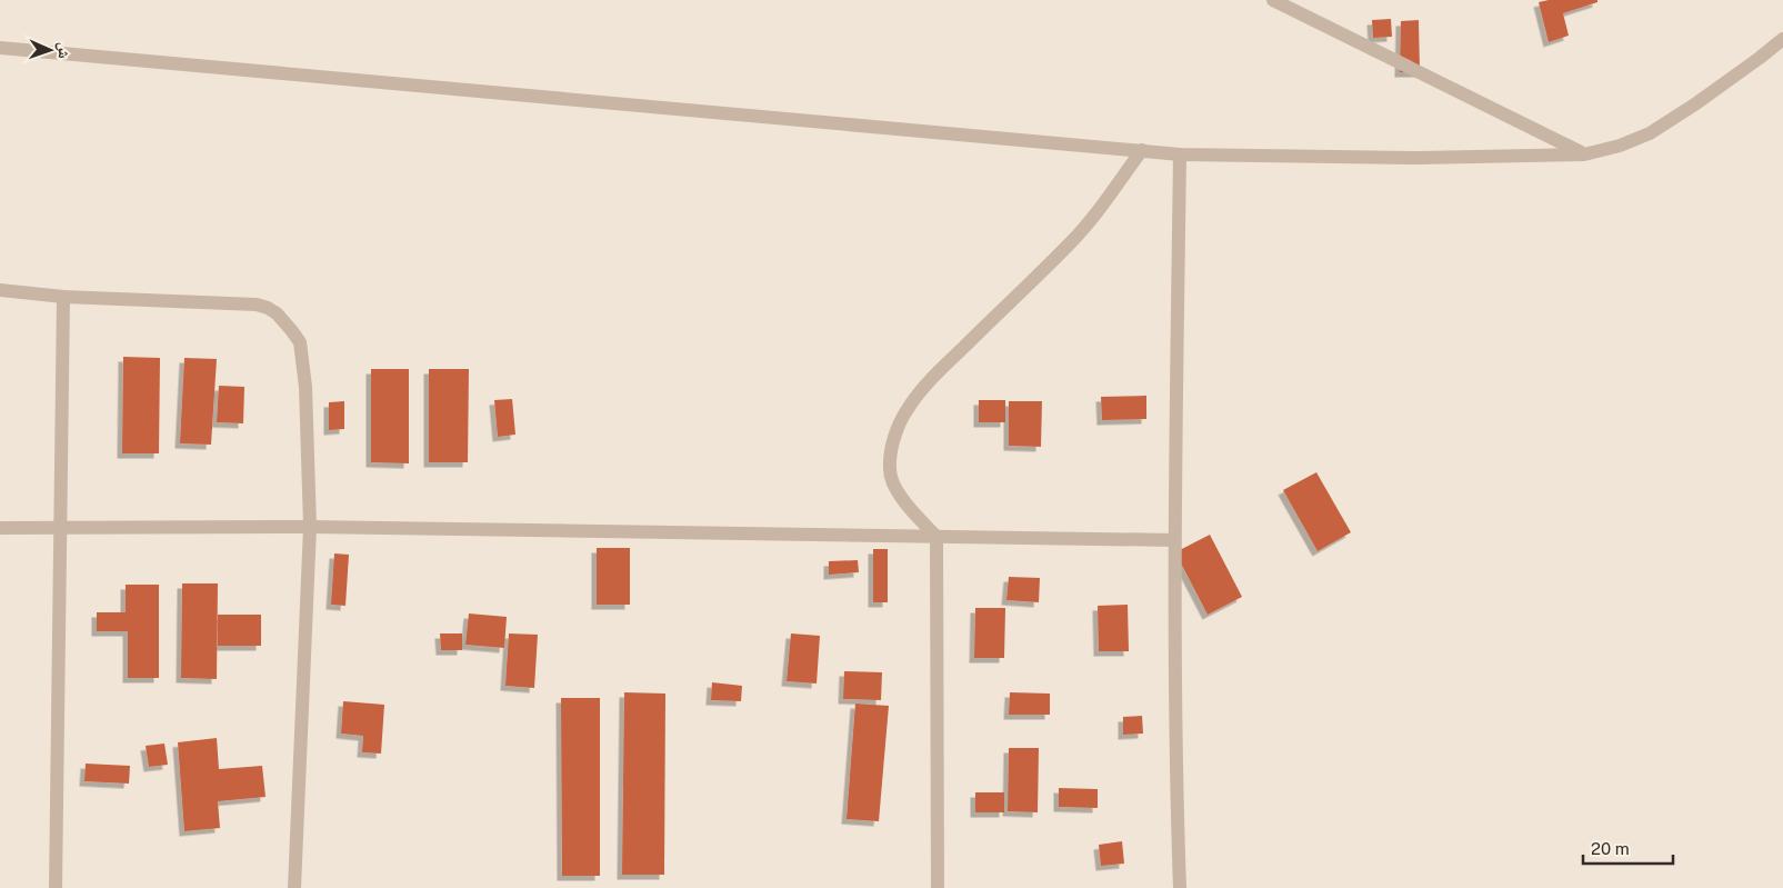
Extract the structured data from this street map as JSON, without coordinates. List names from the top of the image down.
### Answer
{
  "scale_bar": "20 m",
  "north": "right"
}
